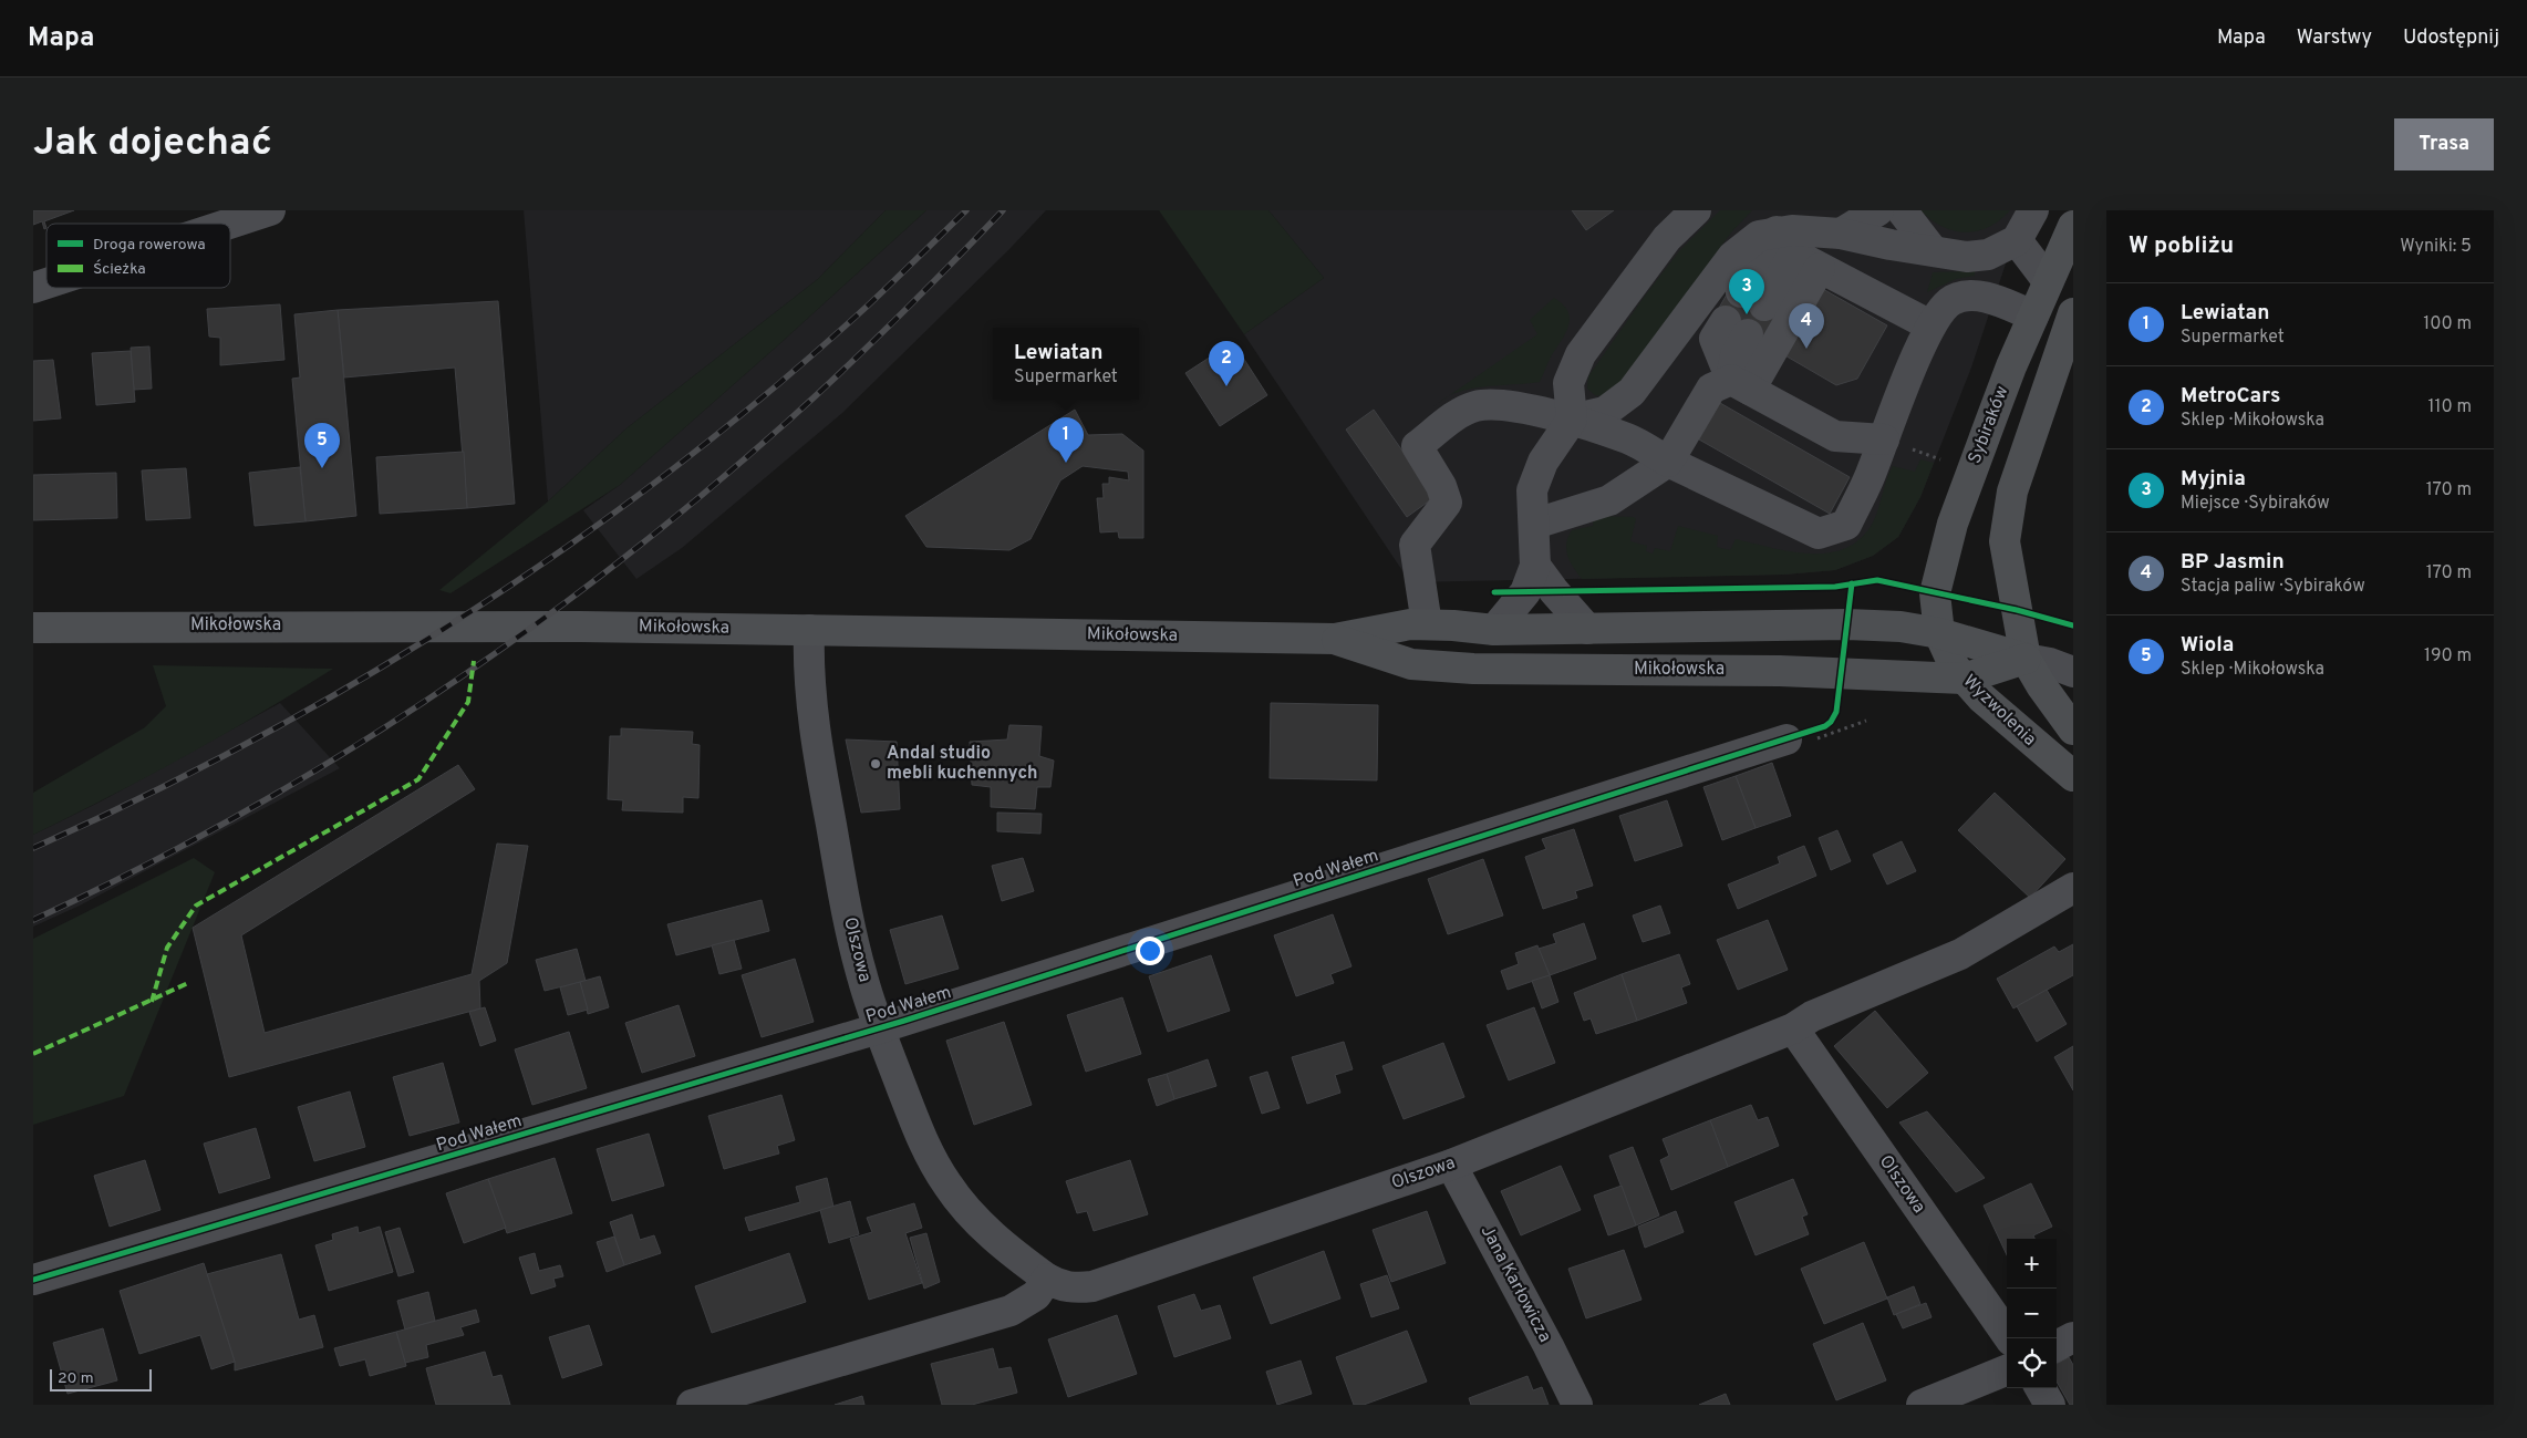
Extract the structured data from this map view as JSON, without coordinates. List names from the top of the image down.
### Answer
{
  "streets": {
    "main road": ["Sybiraków", "Mikołowska", "Wyzwolenia"],
    "street": ["Pod Wałem", "Olszowa", "Jana Karłowicza"]
  },
  "crossings": [
    ["Sybiraków", "Mikołowska"],
    ["Sybiraków", "Wyzwolenia"],
    ["Mikołowska", "Wyzwolenia"],
    ["Mikołowska", "Olszowa"],
    ["Pod Wałem", "Olszowa"],
    ["Olszowa", "Jana Karłowicza"]
  ],
  "places": ["Andal studio mebli kuchennych"],
  "legend": ["Droga rowerowa", "Ścieżka"],
  "scale_bar": "20 m",
  "page": {
    "header": "Mapa",
    "nav": ["Mapa", "Warstwy", "Udostępnij"],
    "buttons": "Trasa",
    "title": "Jak dojechać",
    "heading": ["W pobliżu", "Wyniki: 5"],
    "pins": [
      "3",
      "4",
      "2",
      "1",
      "5"
    ],
    "list": [
      {
        "mark": "1",
        "name": "Lewiatan",
        "note": "Supermarket",
        "value": "100 m"
      },
      {
        "mark": "2",
        "name": "MetroCars",
        "note": "Sklep · Mikołowska",
        "value": "110 m"
      },
      {
        "mark": "3",
        "name": "Myjnia",
        "note": "Miejsce · Sybiraków",
        "value": "170 m"
      },
      {
        "mark": "4",
        "name": "BP Jasmin",
        "note": "Stacja paliw · Sybiraków",
        "value": "170 m"
      },
      {
        "mark": "5",
        "name": "Wiola",
        "note": "Sklep · Mikołowska",
        "value": "190 m"
      }
    ],
    "popup": ["Lewiatan", "Supermarket"],
    "map_buttons": ["+", "−"],
    "scale": "20 m"
  }
}
